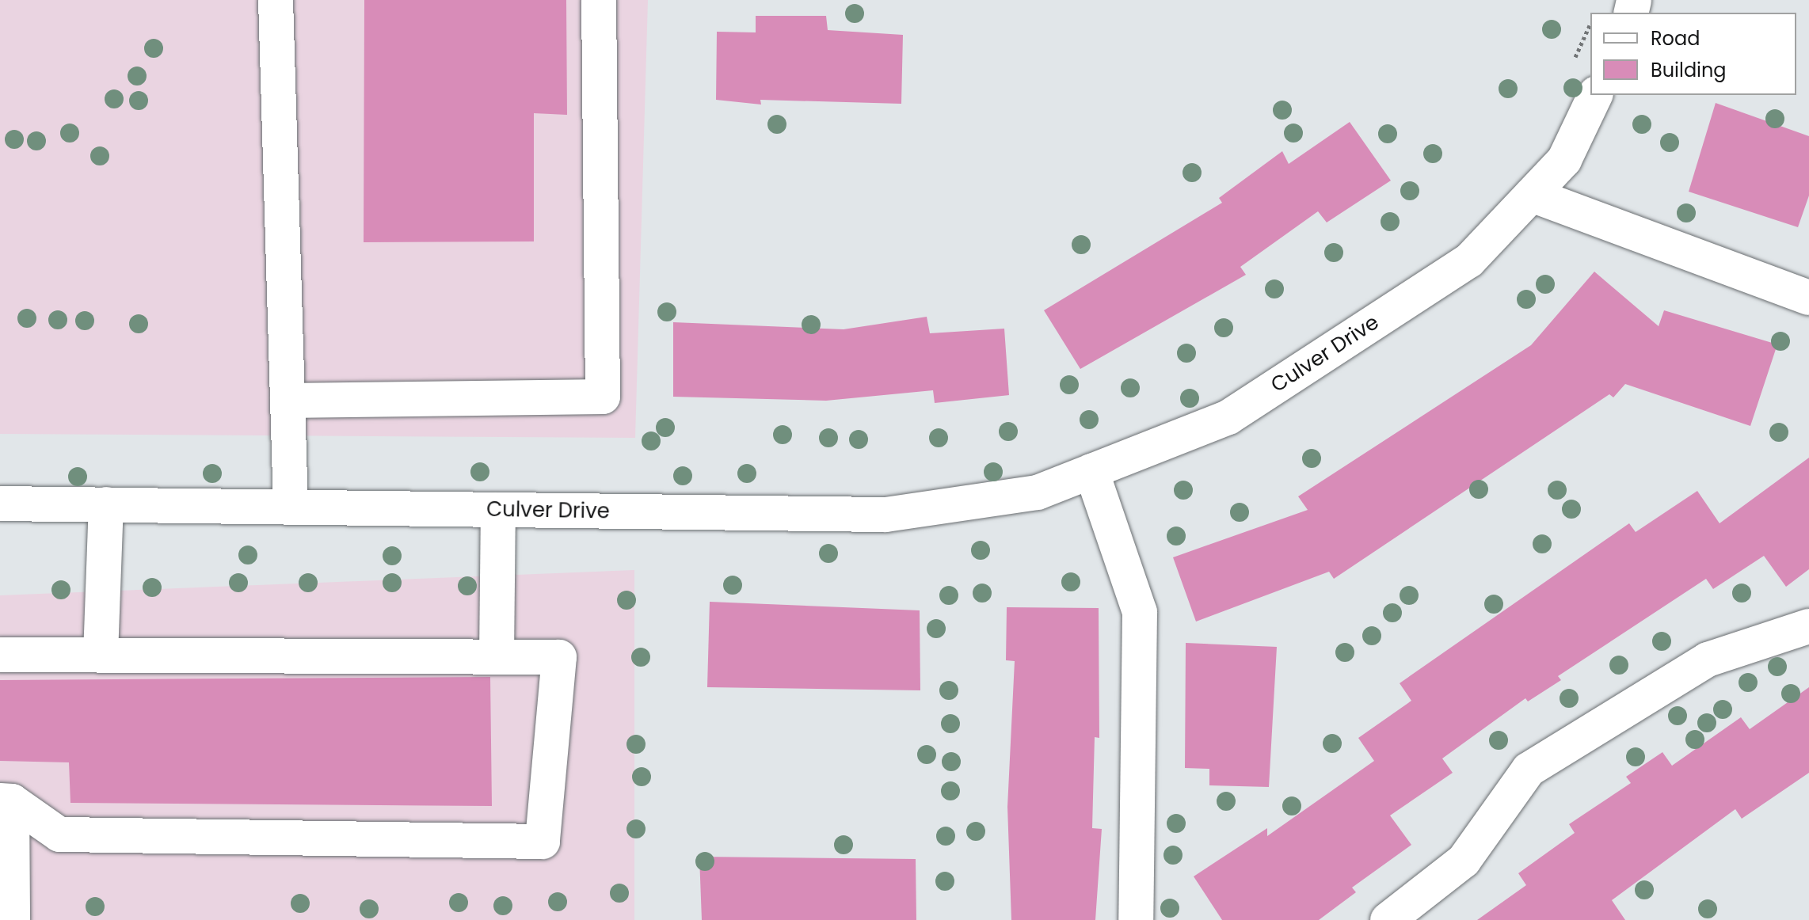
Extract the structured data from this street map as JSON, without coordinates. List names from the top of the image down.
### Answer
{
  "streets": {
    "street": ["Culver Drive"]
  },
  "legend": ["Road", "Building"]
}
